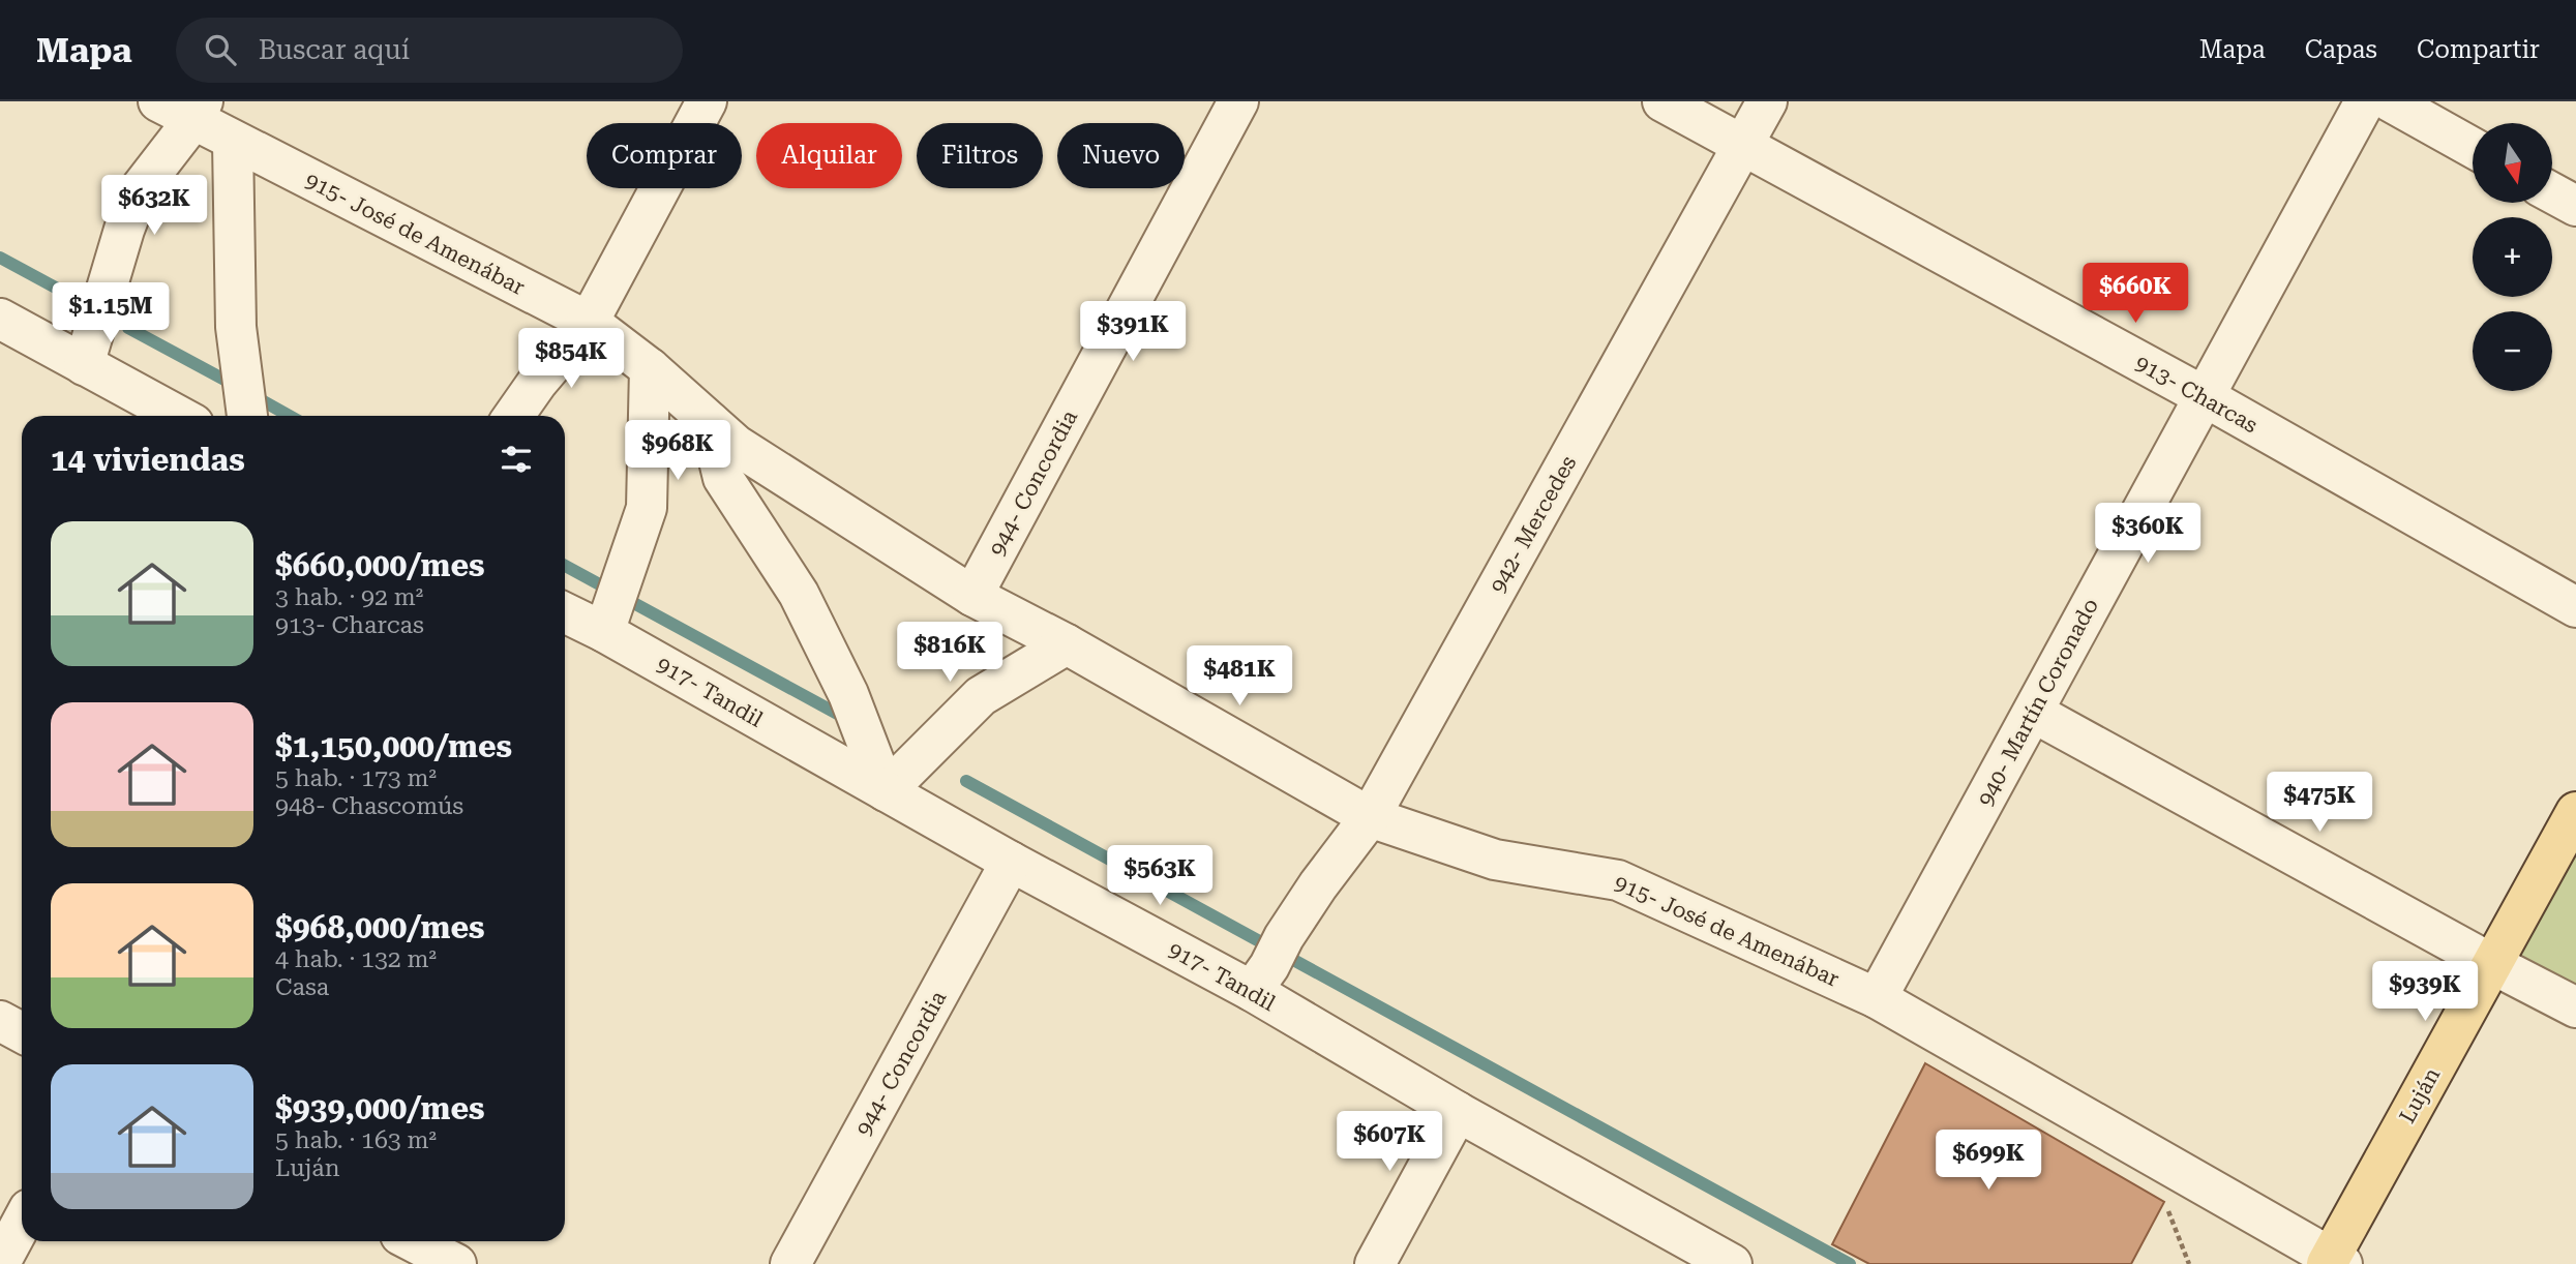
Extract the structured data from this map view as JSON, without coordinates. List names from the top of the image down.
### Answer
{
  "streets": {
    "main road": ["Luján"],
    "street": [
      "915- José de Amenábar",
      "913- Charcas",
      "944- Concordia",
      "942- Mercedes",
      "917- Tandil",
      "940- Martín Coronado"
    ]
  },
  "crossings": [
    ["915- José de Amenábar", "944- Concordia"],
    ["915- José de Amenábar", "942- Mercedes"],
    ["915- José de Amenábar", "940- Martín Coronado"],
    ["915- José de Amenábar", "Luján"],
    ["913- Charcas", "942- Mercedes"],
    ["913- Charcas", "940- Martín Coronado"],
    ["944- Concordia", "917- Tandil"],
    ["942- Mercedes", "917- Tandil"]
  ],
  "north": "bottom",
  "page": {
    "header": "Mapa",
    "search": "Buscar aquí",
    "nav": ["Mapa", "Capas", "Compartir"],
    "map_buttons": ["+", "−"],
    "chip": [
      "Comprar",
      "Alquilar",
      "Filtros",
      "Nuevo"
    ],
    "price": [
      "$632K",
      "$660K",
      "$1.15M",
      "$391K",
      "$854K",
      "$968K",
      "$360K",
      "$816K",
      "$481K",
      "$475K",
      "$563K",
      "$939K",
      "$607K",
      "$699K"
    ],
    "heading": "14 viviendas",
    "list": [
      {
        "name": "$660,000/mes",
        "note": "3 hab. · 92 m² · 913- Charcas"
      },
      {
        "name": "$1,150,000/mes",
        "note": "5 hab. · 173 m² · 948- Chascomús"
      },
      {
        "name": "$968,000/mes",
        "note": "4 hab. · 132 m² · Casa"
      },
      {
        "name": "$939,000/mes",
        "note": "5 hab. · 163 m² · Luján"
      }
    ]
  }
}
